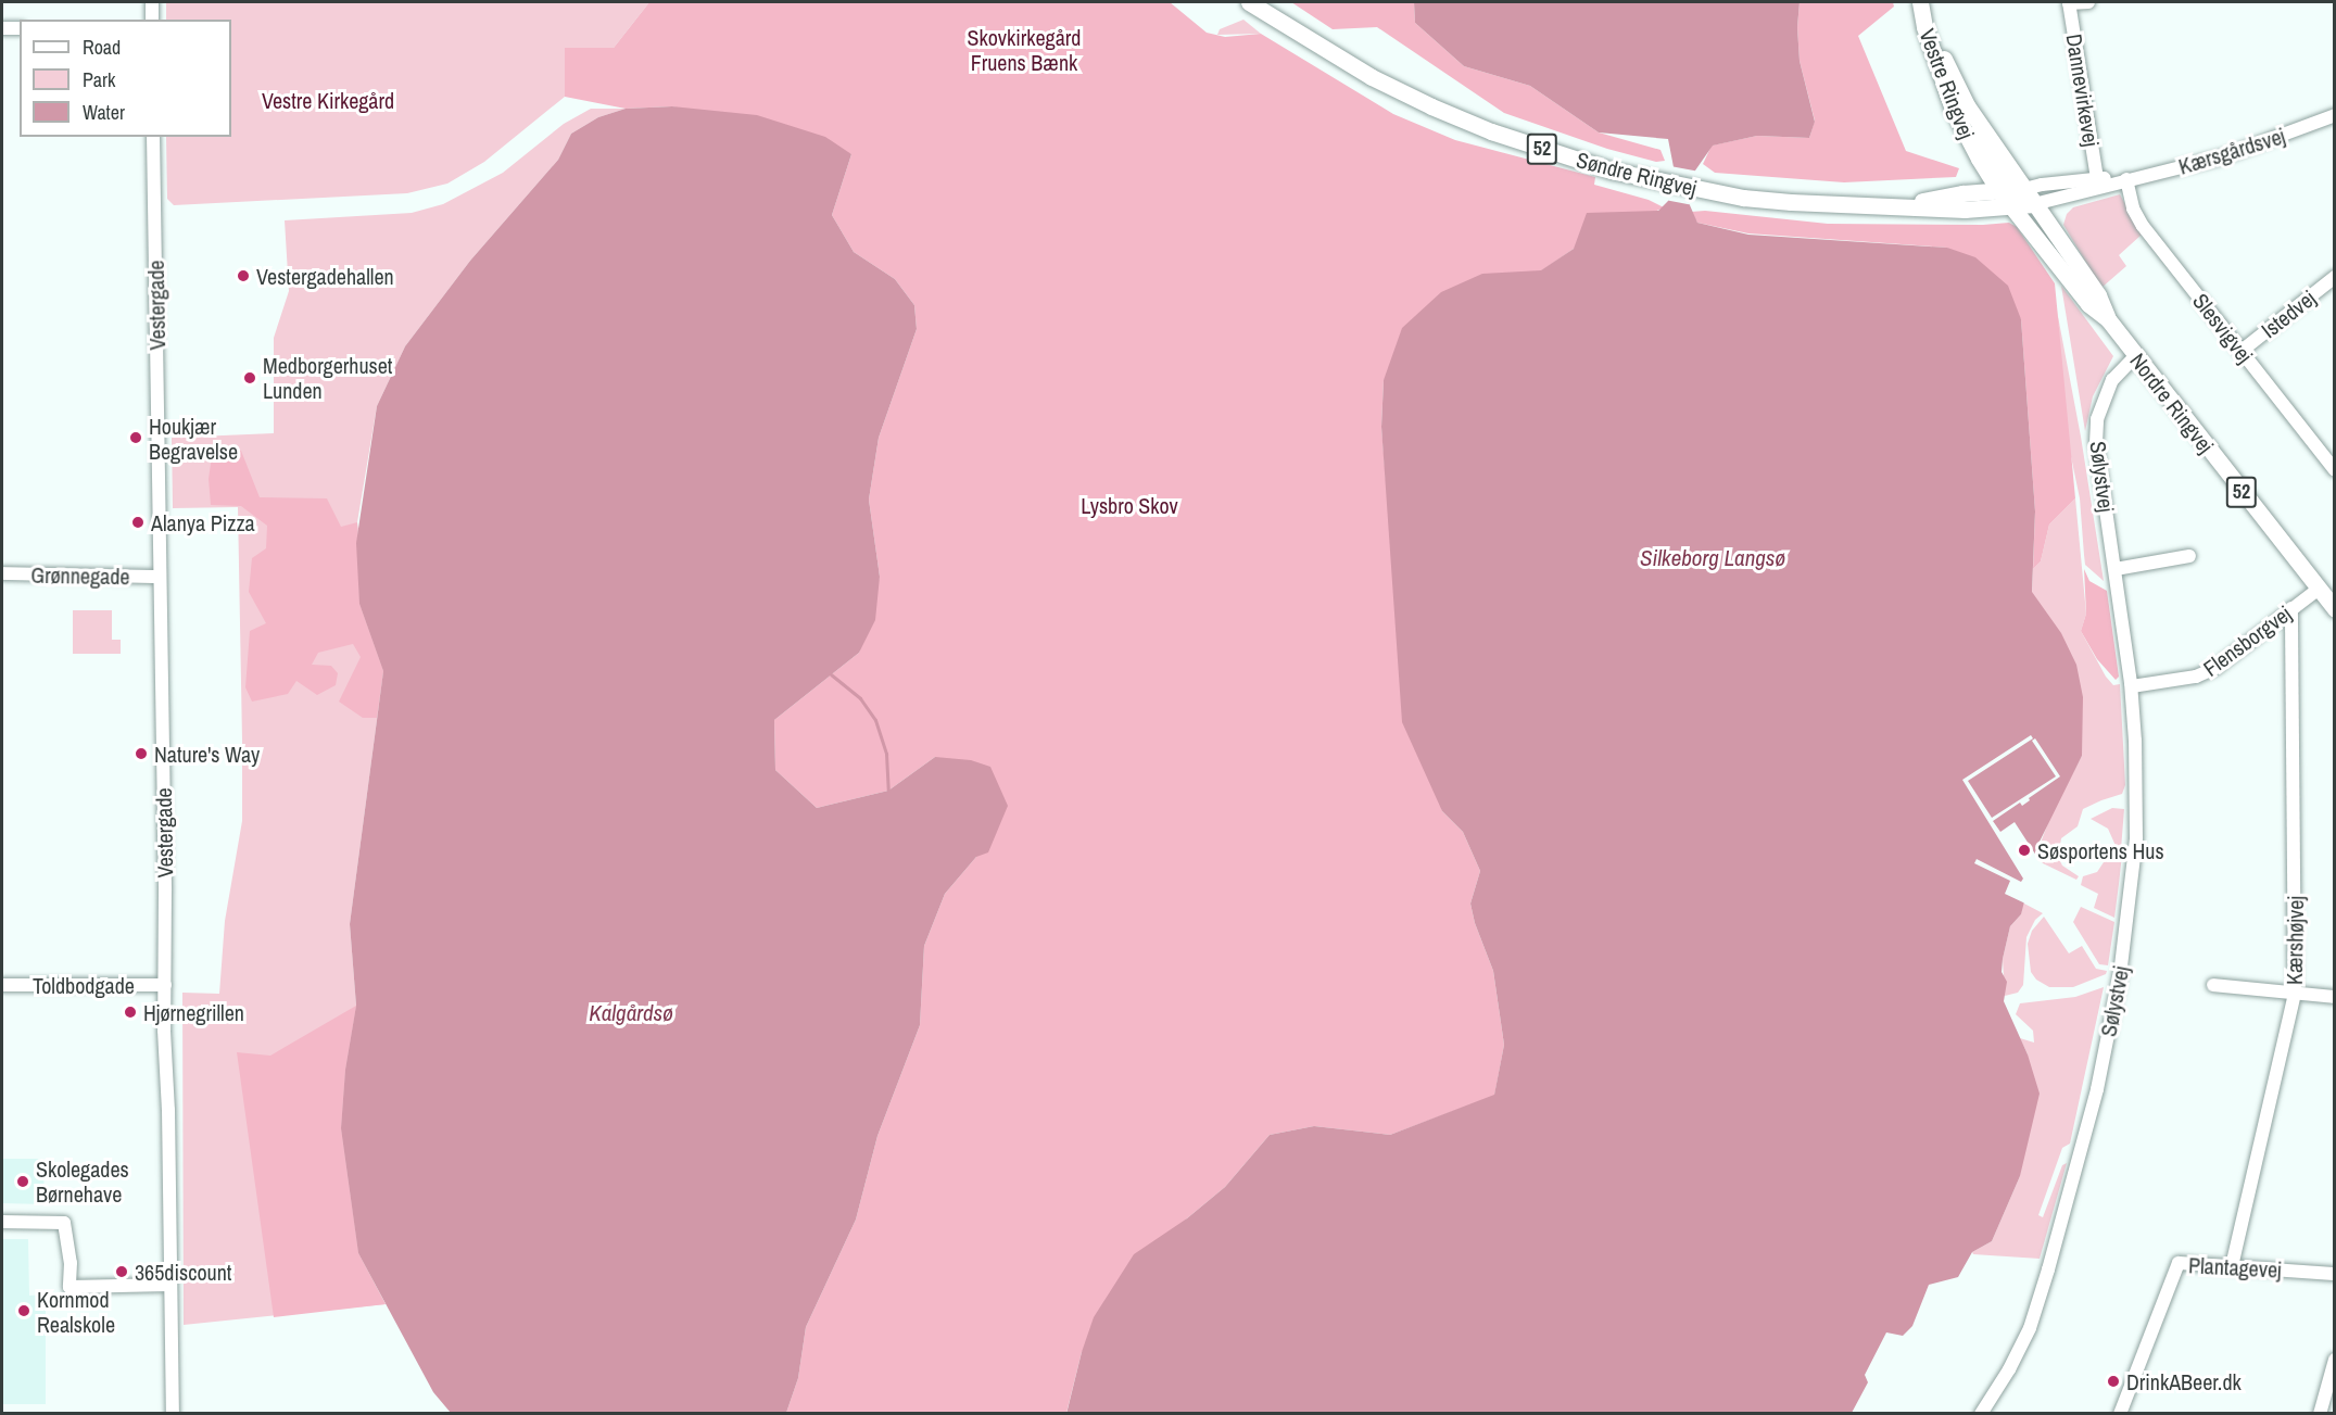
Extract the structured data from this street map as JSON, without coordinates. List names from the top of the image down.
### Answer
{
  "streets": {
    "main road": [
      "Vestre Ringvej",
      "52",
      "Søndre Ringvej",
      "Nordre Ringvej"
    ],
    "street": [
      "Dannevirkevej",
      "Kærsgårdsvej",
      "Vestergade",
      "Istedvej",
      "Slesvigvej",
      "Sølystvej",
      "Grønnegade",
      "Flensborgvej",
      "Kærshøjvej",
      "Toldbodgade",
      "Plantagevej"
    ]
  },
  "crossings": [
    ["Vestre Ringvej", "Kærsgårdsvej"],
    ["Vestre Ringvej", "Søndre Ringvej"],
    ["Vestre Ringvej", "Nordre Ringvej"],
    ["Dannevirkevej", "Kærsgårdsvej"],
    ["Kærsgårdsvej", "Søndre Ringvej"],
    ["Kærsgårdsvej", "Slesvigvej"],
    ["Kærsgårdsvej", "Nordre Ringvej"],
    ["Søndre Ringvej", "Nordre Ringvej"],
    ["Vestergade", "Grønnegade"],
    ["Vestergade", "Toldbodgade"],
    ["Istedvej", "Slesvigvej"],
    ["Nordre Ringvej", "Sølystvej"],
    ["Nordre Ringvej", "Flensborgvej"],
    ["Sølystvej", "Flensborgvej"],
    ["Flensborgvej", "Kærshøjvej"],
    ["Kærshøjvej", "Plantagevej"]
  ],
  "water": ["Silkeborg Langsø", "Kalgårdsø"],
  "parks": ["Skovkirkegård Fruens Bænk", "Vestre Kirkegård", "Lysbro Skov"],
  "places": [
    "Vestergadehallen",
    "Medborgerhuset Lunden",
    "Houkjær Begravelse",
    "Alanya Pizza",
    "Nature's Way",
    "Søsportens Hus",
    "Hjørnegrillen",
    "Skolegades Børnehave",
    "365discount",
    "Kornmod Realskole",
    "DrinkABeer.dk"
  ],
  "legend": ["Road", "Park", "Water"]
}
